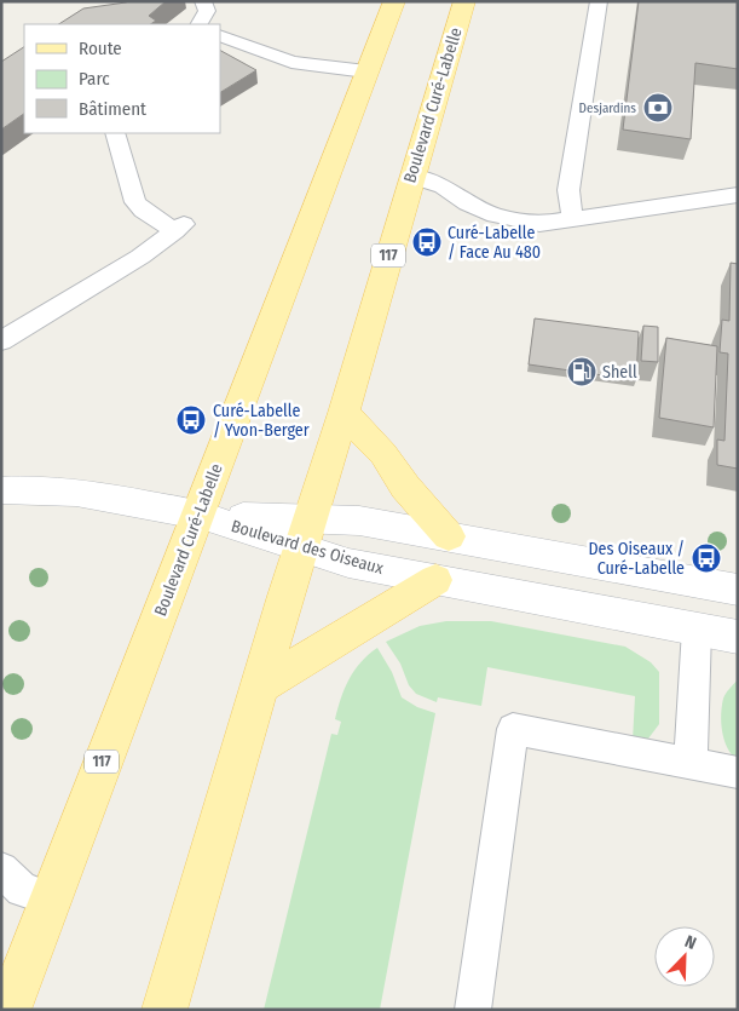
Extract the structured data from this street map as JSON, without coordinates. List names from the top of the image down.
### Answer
{
  "streets": {
    "main road": ["Boulevard Curé-Labelle", "117"],
    "street": ["Boulevard des Oiseaux"]
  },
  "crossings": [
    ["Boulevard Curé-Labelle", "Boulevard des Oiseaux"]
  ],
  "places": {
    "bank": ["Desjardins"],
    "bus stop": ["Curé-Labelle / Face Au 480", "Curé-Labelle / Yvon-Berger", "Des Oiseaux / Curé-Labelle"],
    "fuel station": ["Shell"]
  },
  "legend": ["Route", "Parc", "Bâtiment"],
  "north": "top right"
}
